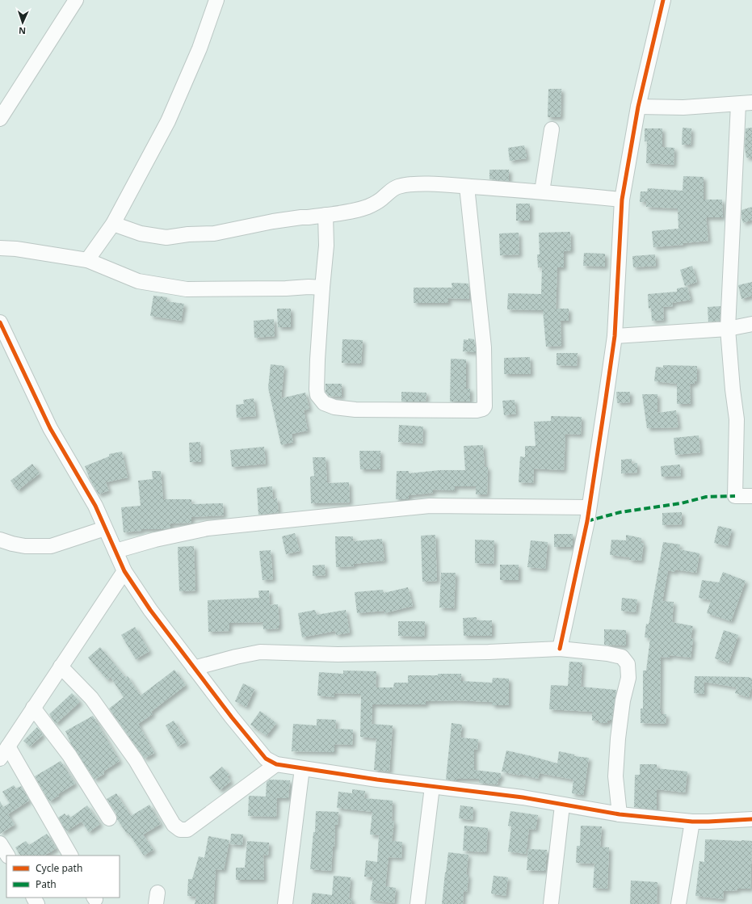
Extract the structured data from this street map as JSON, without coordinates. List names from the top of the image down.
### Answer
{
  "legend": ["Cycle path", "Path"],
  "north": "bottom"
}
